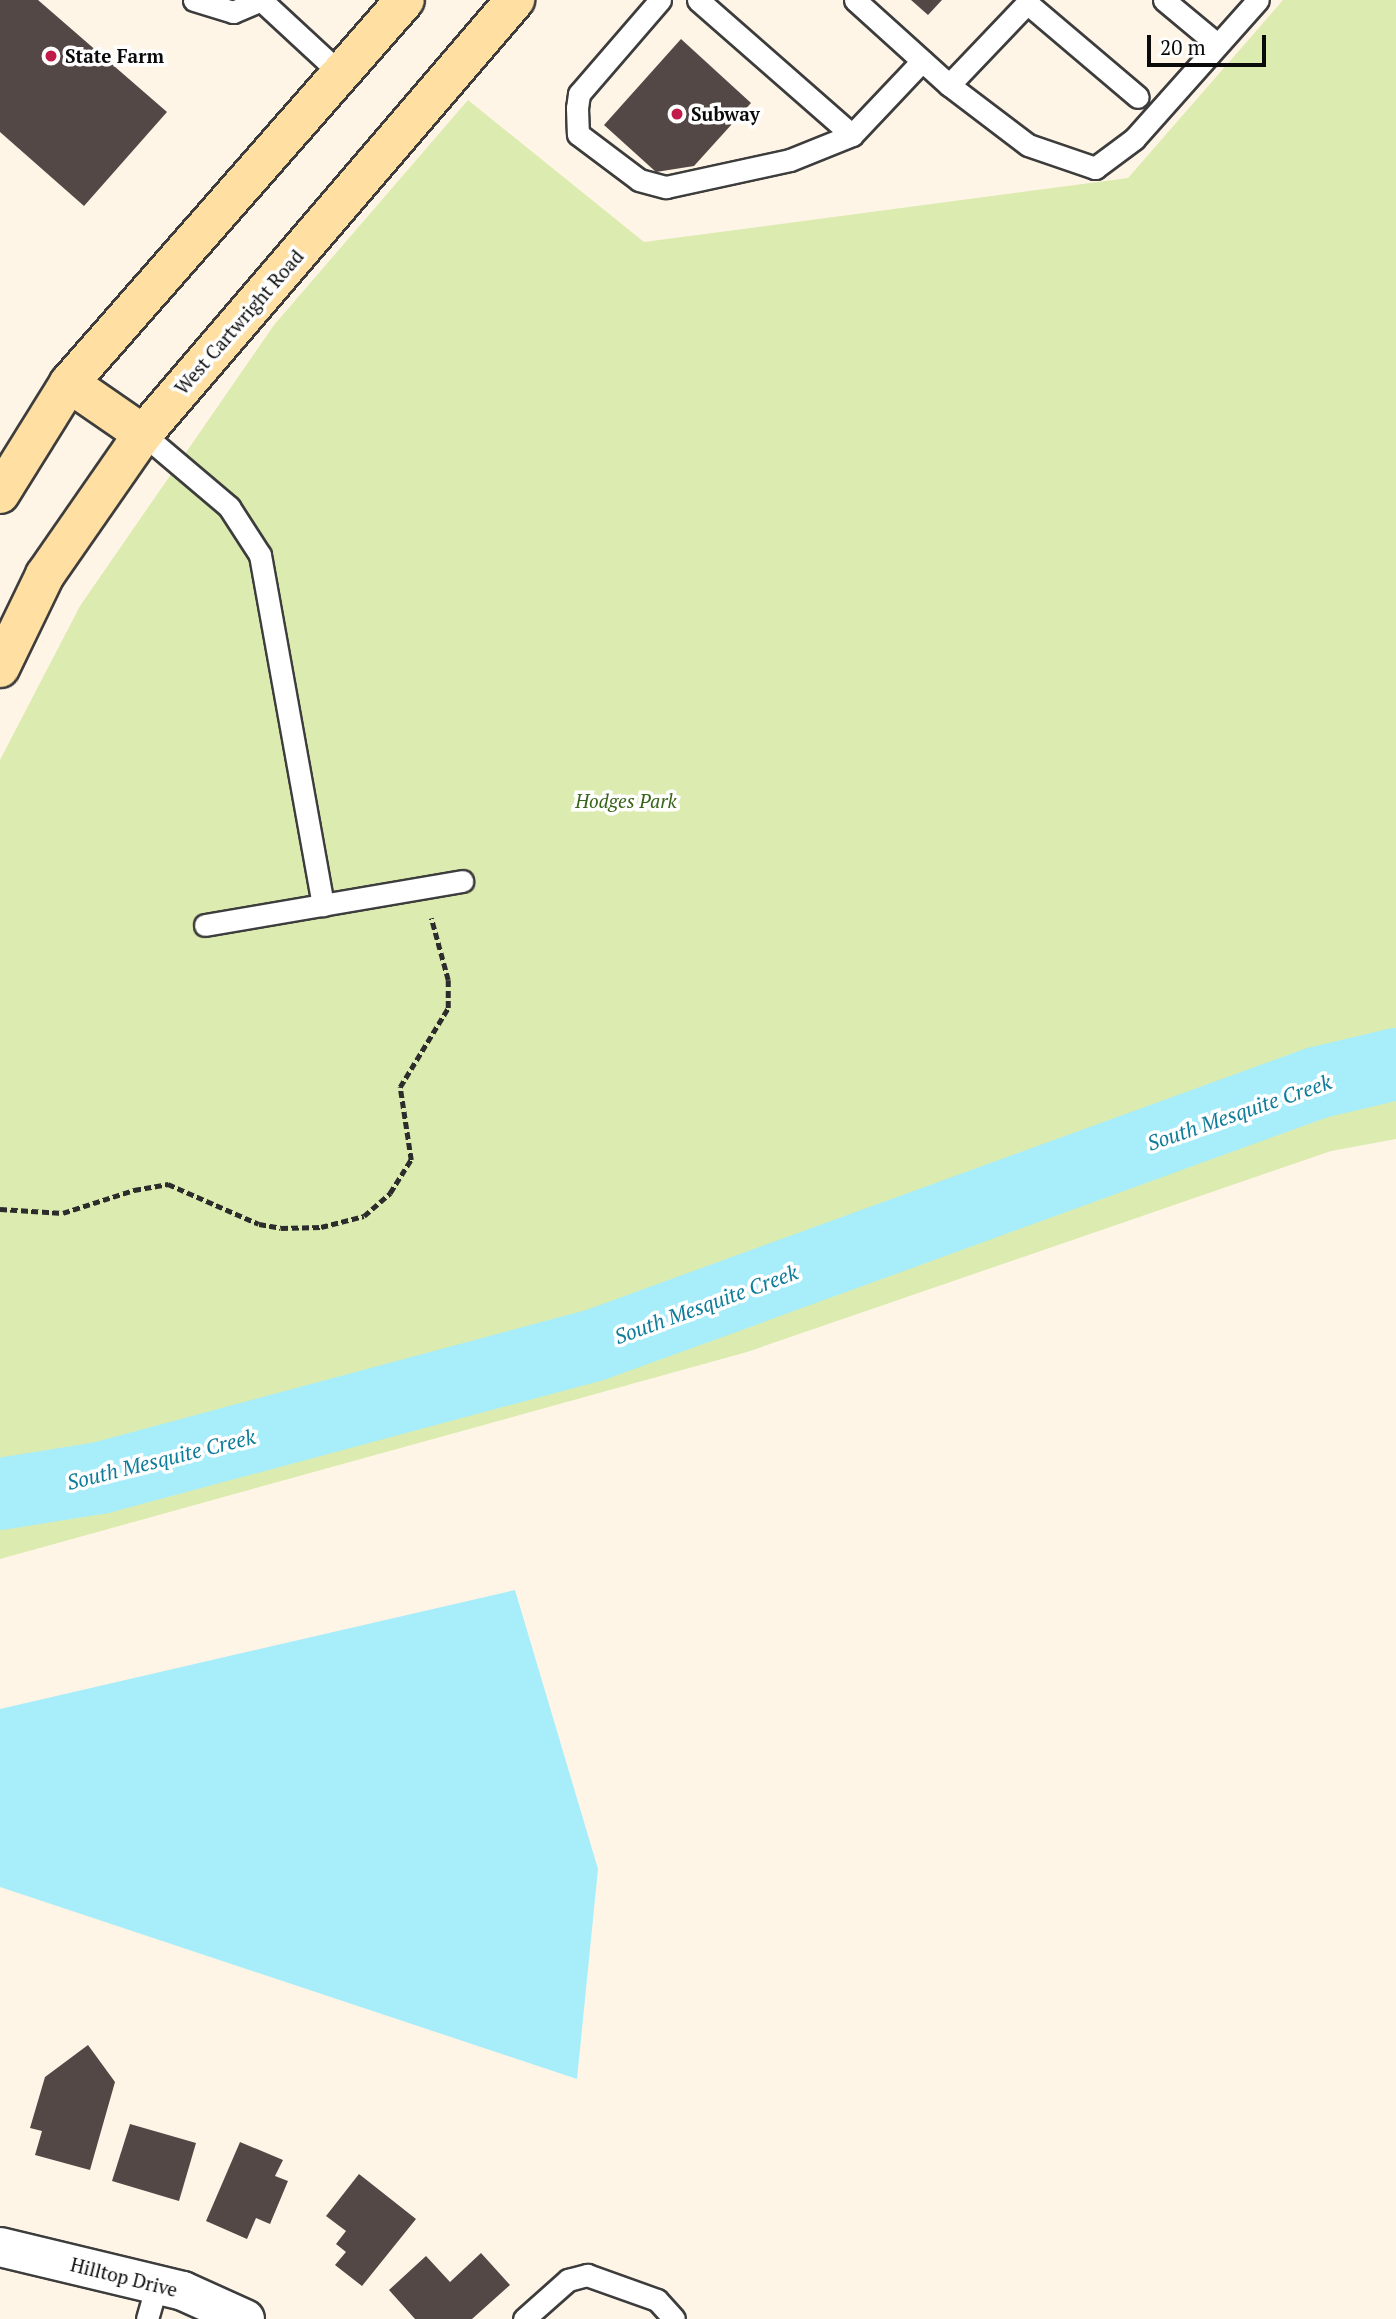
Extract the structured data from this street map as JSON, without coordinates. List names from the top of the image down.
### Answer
{
  "streets": {
    "main road": ["West Cartwright Road"],
    "street": ["Hilltop Drive"]
  },
  "water": ["South Mesquite Creek"],
  "parks": ["Hodges Park"],
  "places": ["State Farm", "Subway"],
  "scale_bar": "20 m"
}
